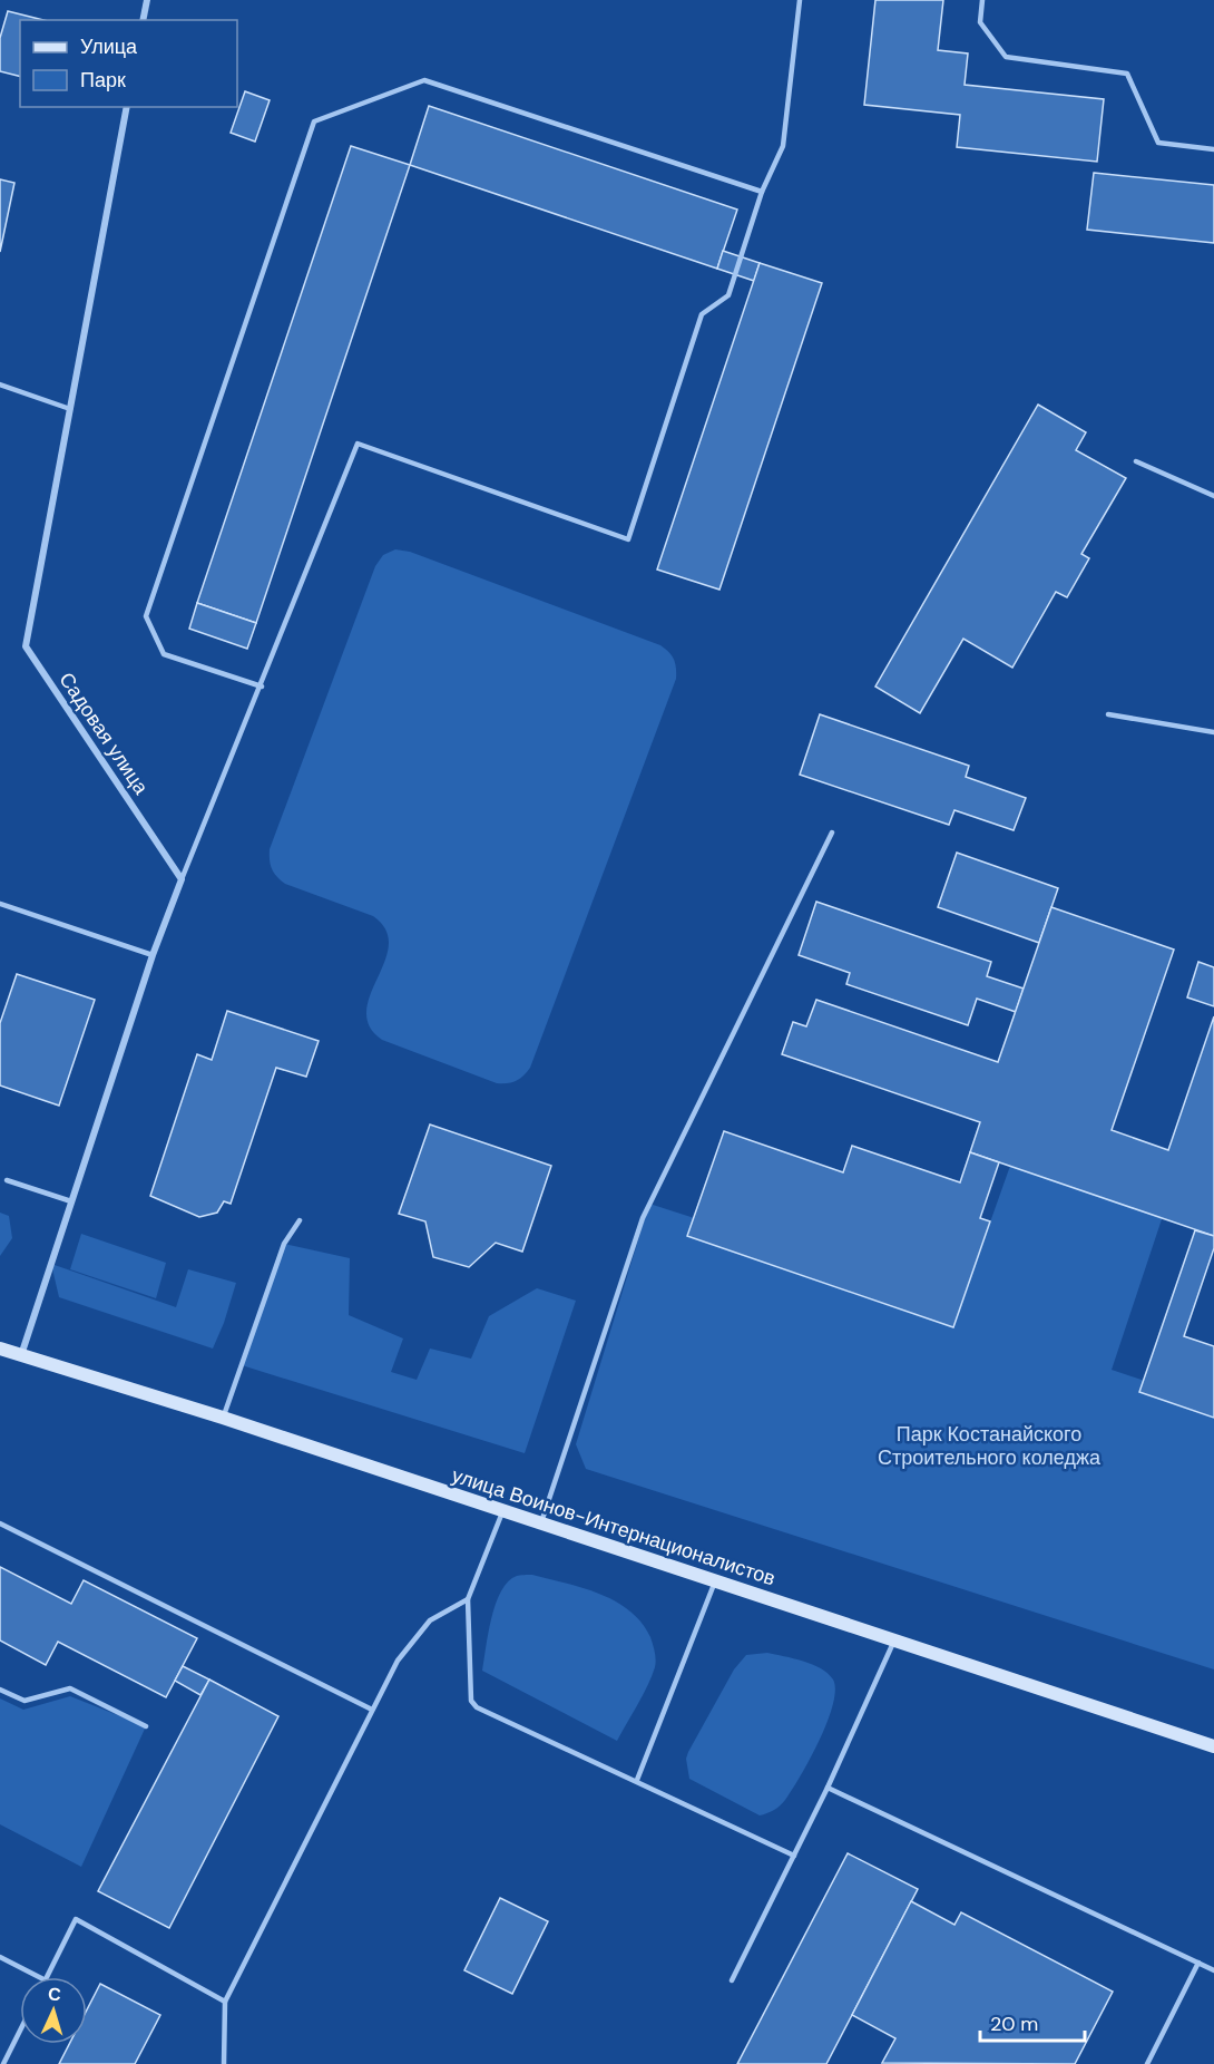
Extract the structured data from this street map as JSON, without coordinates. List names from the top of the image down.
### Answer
{
  "streets": {
    "street": ["Садовая улица", "улица Воинов-Интернационалистов"]
  },
  "parks": ["Парк Костанайского Строительного коледжа"],
  "legend": ["Улица", "Парк"],
  "scale_bar": "20 m",
  "north": "top"
}
